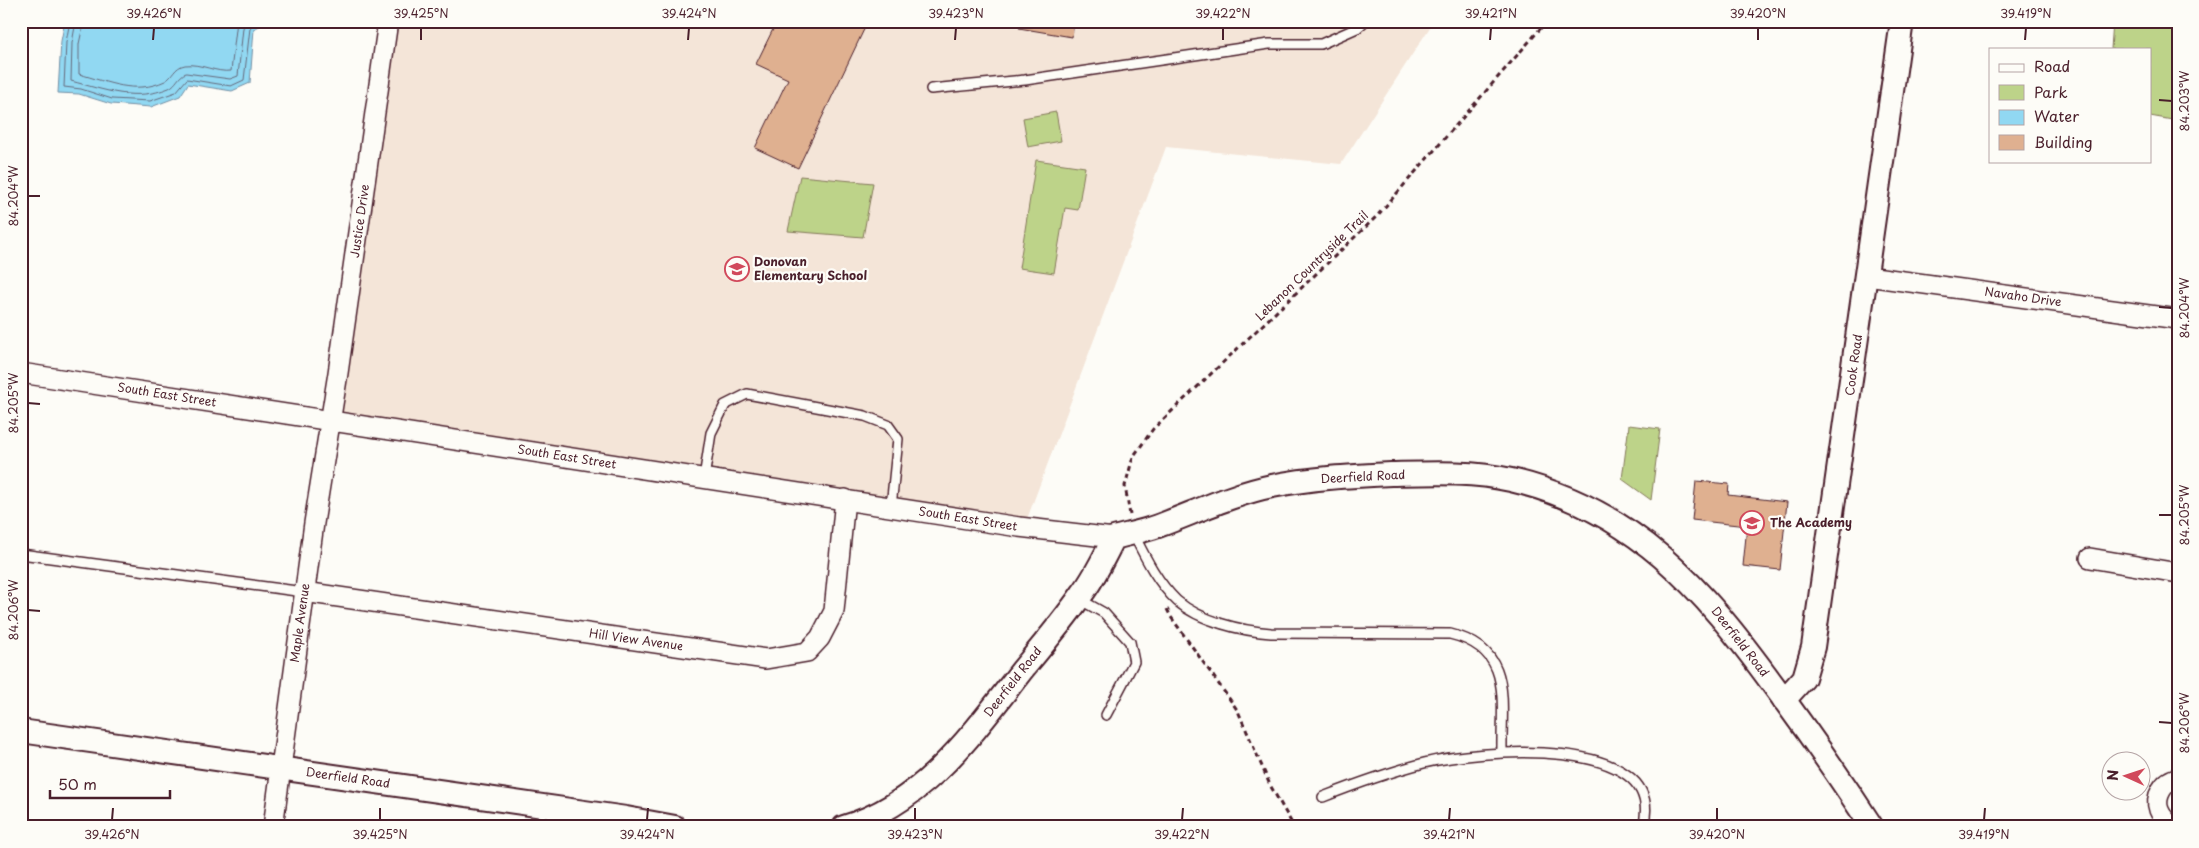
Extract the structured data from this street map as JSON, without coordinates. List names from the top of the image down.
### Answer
{
  "streets": {
    "street": [
      "Justice Drive",
      "Navaho Drive",
      "Cook Road",
      "South East Street",
      "Deerfield Road",
      "Maple Avenue",
      "Hill View Avenue"
    ],
    "path": ["Lebanon Countryside Trail"]
  },
  "crossings": [
    ["Justice Drive", "South East Street"],
    ["Justice Drive", "Maple Avenue"],
    ["Lebanon Countryside Trail", "South East Street"],
    ["Lebanon Countryside Trail", "Deerfield Road"],
    ["Navaho Drive", "Cook Road"],
    ["Cook Road", "Deerfield Road"],
    ["South East Street", "Deerfield Road"],
    ["South East Street", "Maple Avenue"],
    ["South East Street", "Hill View Avenue"],
    ["Deerfield Road", "Maple Avenue"],
    ["Maple Avenue", "Hill View Avenue"]
  ],
  "places": {
    "school or university": ["Donovan Elementary School", "The Academy"]
  },
  "legend": [
    "Road",
    "Park",
    "Water",
    "Building"
  ],
  "scale_bar": "50 m",
  "north": "left",
  "coordinates": [
    "39.426°N",
    "39.425°N",
    "39.424°N",
    "39.423°N",
    "39.422°N",
    "39.421°N",
    "39.420°N",
    "39.419°N",
    "84.203°W",
    "84.204°W",
    "84.205°W",
    "84.206°W"
  ]
}
